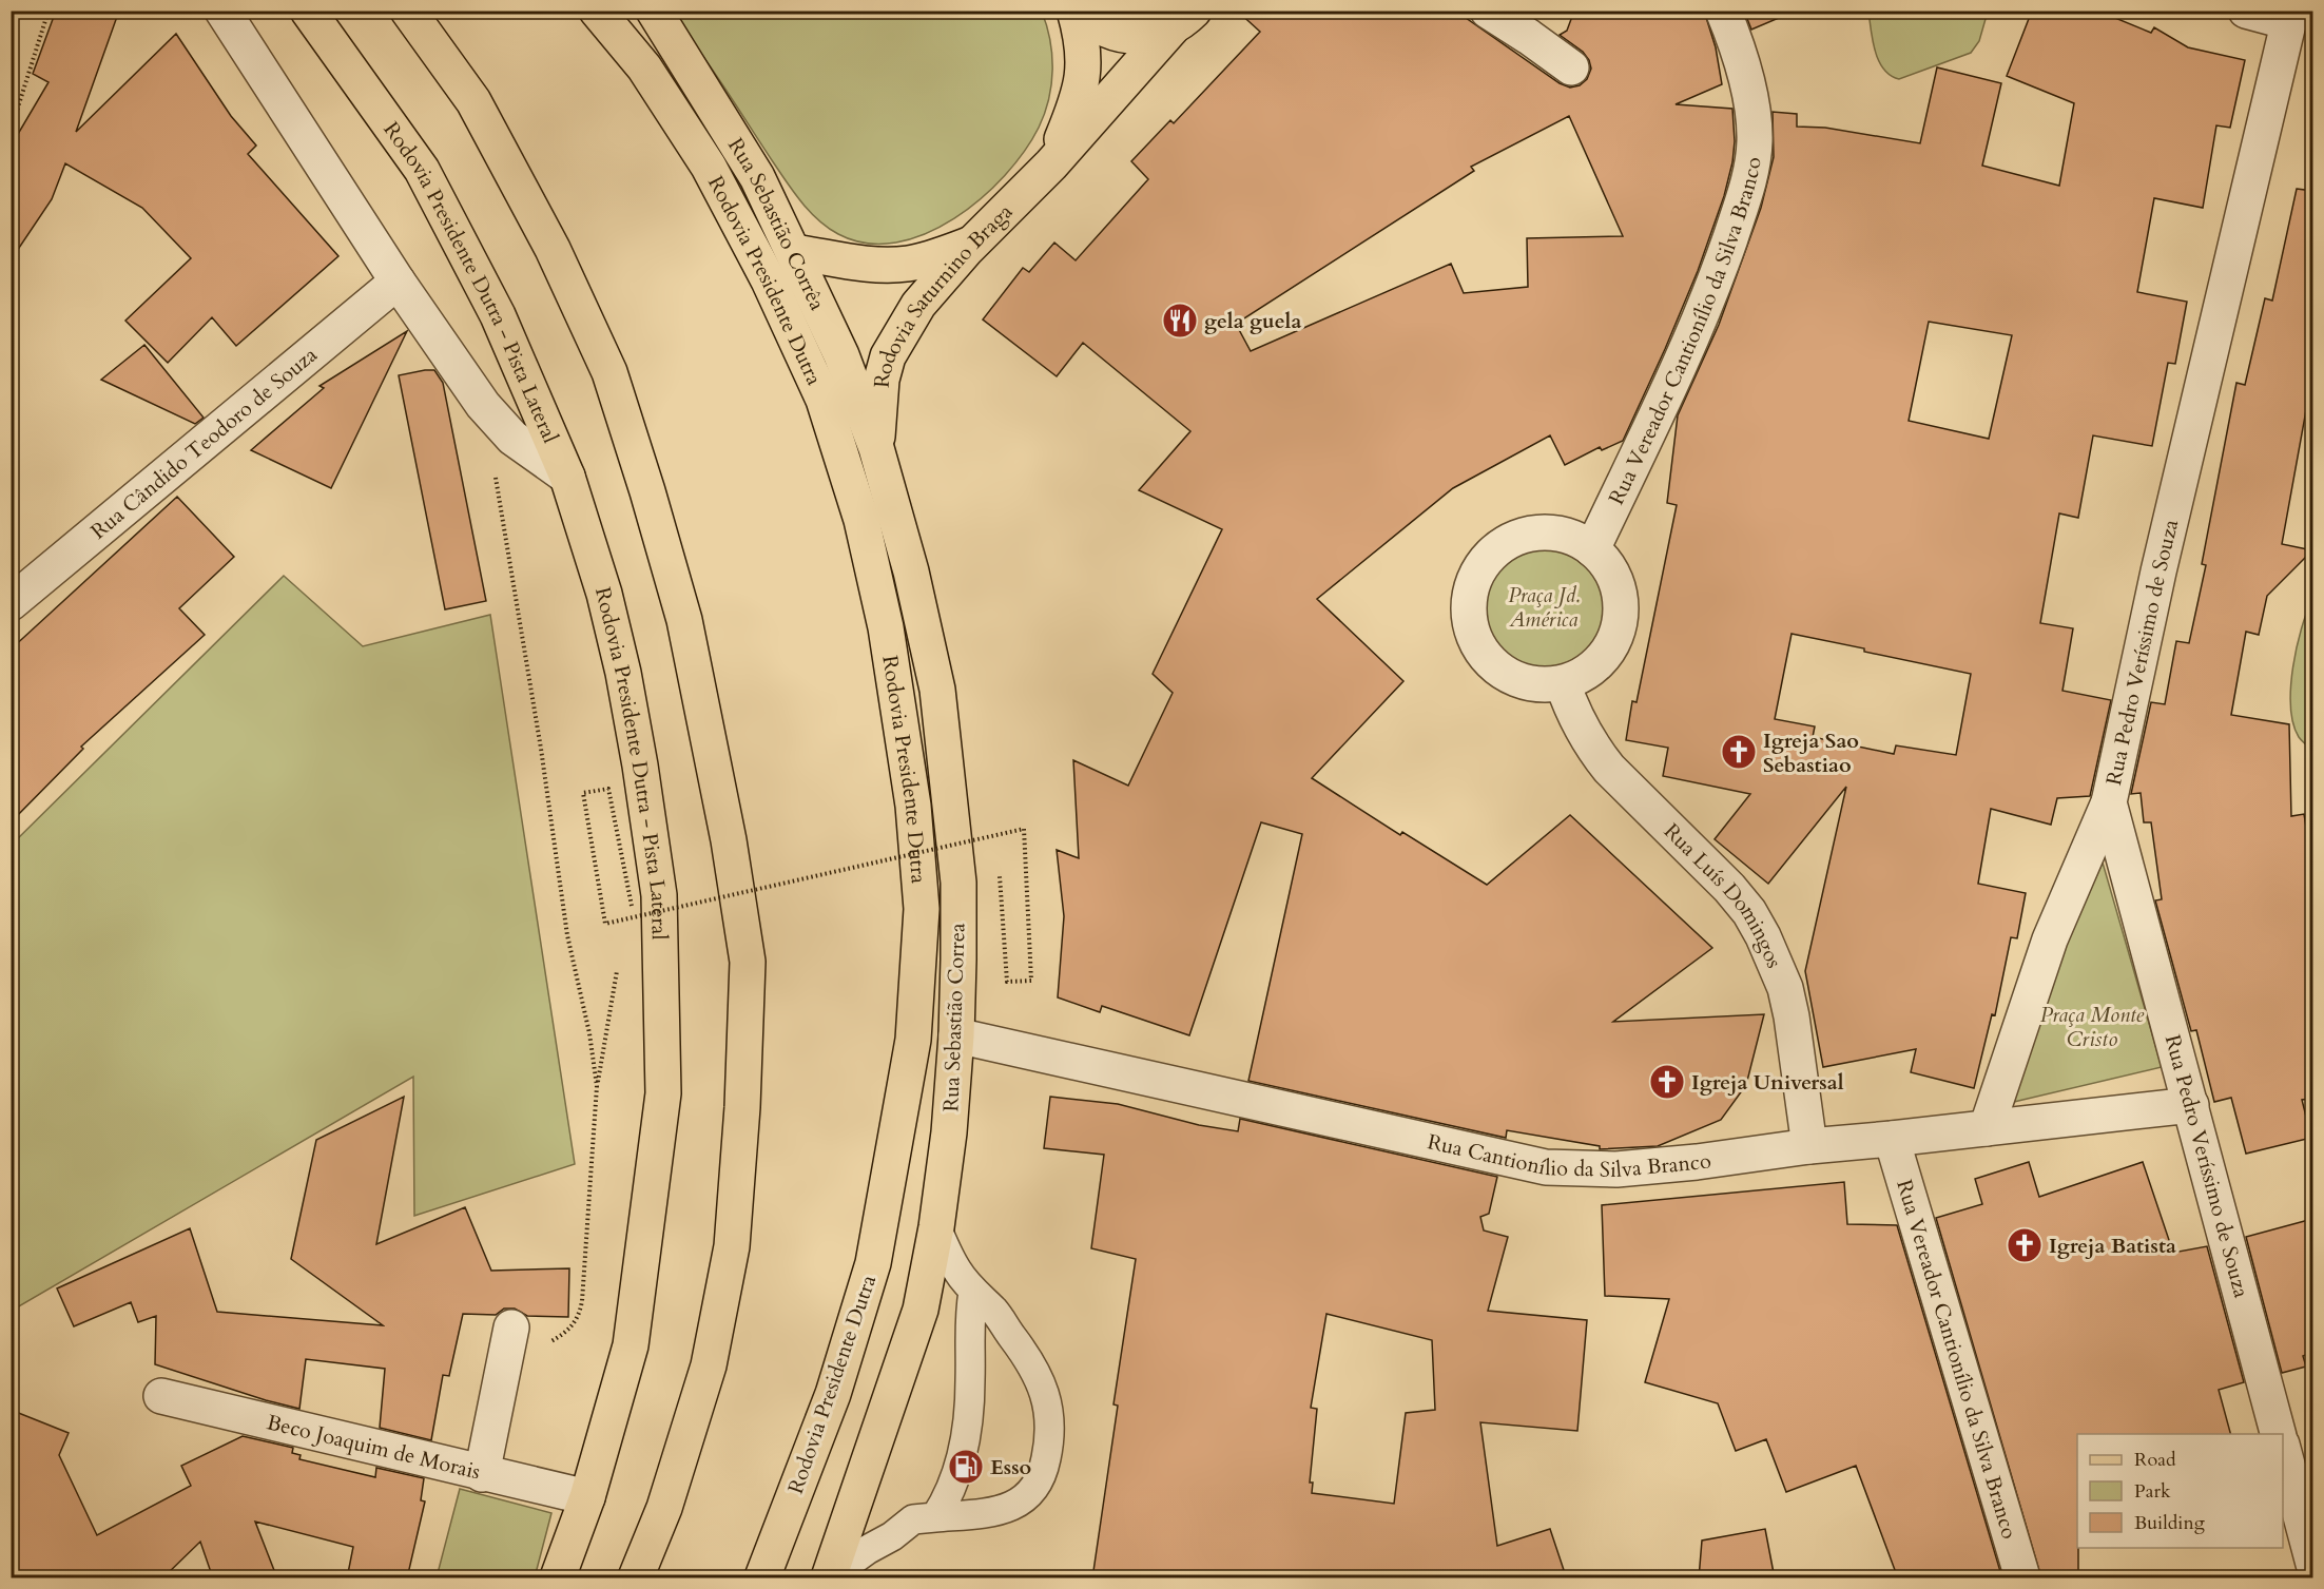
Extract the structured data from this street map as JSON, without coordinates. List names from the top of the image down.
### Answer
{
  "streets": {
    "main road": [
      "Rua Sebastião Corrêa",
      "Rodovia Presidente Dutra",
      "Rodovia Presidente Dutra - Pista Lateral",
      "Rodovia Saturnino Braga",
      "Rua Sebastião Correa"
    ],
    "street": [
      "Rua Vereador Cantionílio da Silva Branco",
      "Rua Cândido Teodoro de Souza",
      "Rua Pedro Veríssimo de Souza",
      "Rua Luís Domingos",
      "Rua Cantionílio da Silva Branco",
      "Beco Joaquim de Morais"
    ]
  },
  "crossings": [
    ["Rua Sebastião Corrêa", "Rodovia Saturnino Braga"],
    ["Rua Sebastião Corrêa", "Rua Sebastião Correa"],
    ["Rodovia Presidente Dutra - Pista Lateral", "Beco Joaquim de Morais"],
    ["Rodovia Saturnino Braga", "Rua Sebastião Correa"],
    ["Rua Vereador Cantionílio da Silva Branco", "Rua Luís Domingos"],
    ["Rua Vereador Cantionílio da Silva Branco", "Rua Cantionílio da Silva Branco"],
    ["Rua Pedro Veríssimo de Souza", "Rua Cantionílio da Silva Branco"],
    ["Rua Luís Domingos", "Rua Cantionílio da Silva Branco"],
    ["Rua Sebastião Correa", "Rua Cantionílio da Silva Branco"]
  ],
  "parks": ["Praça Jd. América", "Praça Monte Cristo"],
  "places": {
    "restaurant": ["gela guela"],
    "church": ["Igreja Sao Sebastiao", "Igreja Universal", "Igreja Batista"],
    "fuel station": ["Esso"]
  },
  "legend": ["Road", "Park", "Building"]
}
